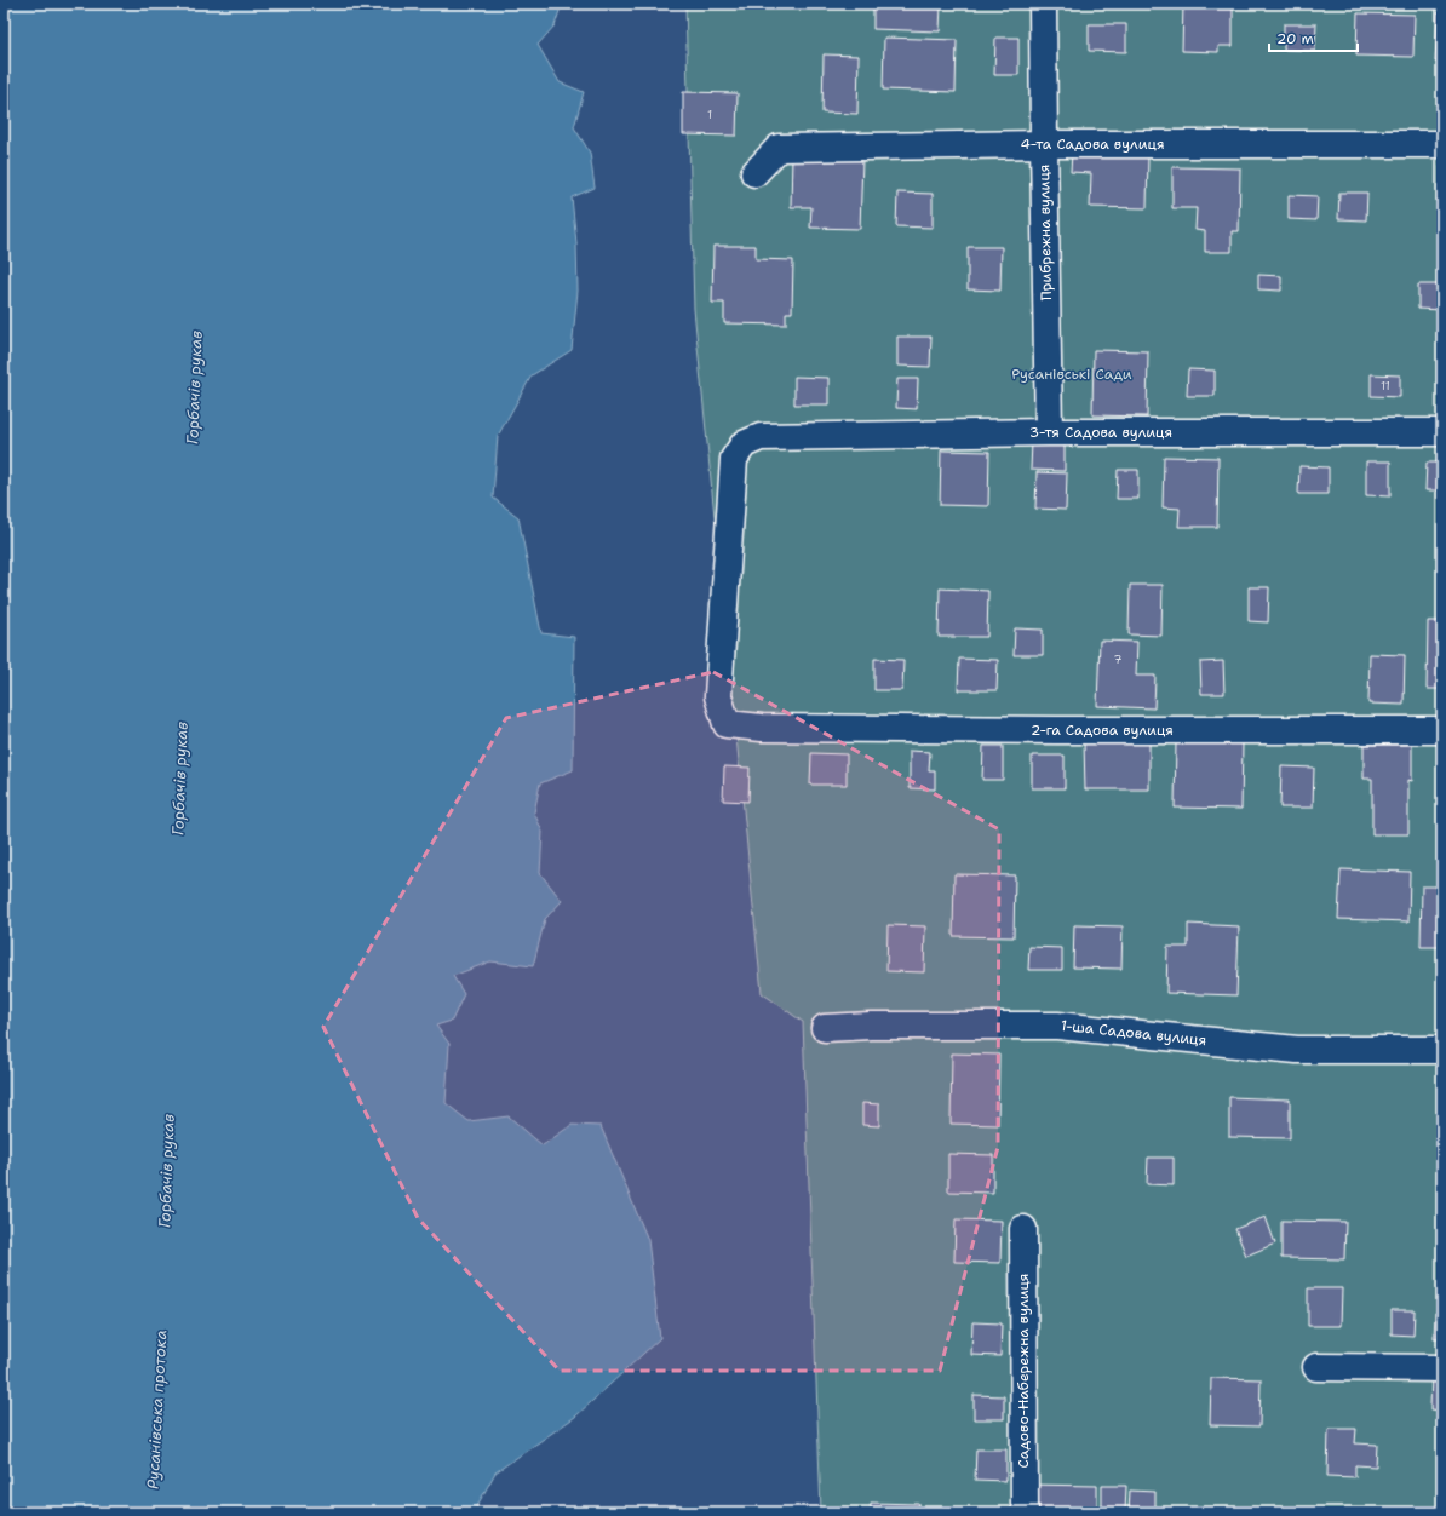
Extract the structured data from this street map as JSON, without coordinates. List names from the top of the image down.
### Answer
{
  "streets": {
    "street": [
      "4-та Садова вулиця",
      "Прибрежна вулиця",
      "3-тя Садова вулиця",
      "2-га Садова вулиця",
      "1-ша Садова вулиця",
      "Садово-Набережна вулиця"
    ]
  },
  "crossings": [
    ["4-та Садова вулиця", "Прибрежна вулиця"],
    ["Прибрежна вулиця", "3-тя Садова вулиця"],
    ["3-тя Садова вулиця", "2-га Садова вулиця"]
  ],
  "water": ["Горбачів рукав", "Русанівська протока"],
  "parks": ["Русанівські Сади"],
  "house_numbers": ["1", "11", "7"],
  "scale_bar": "20 m"
}
